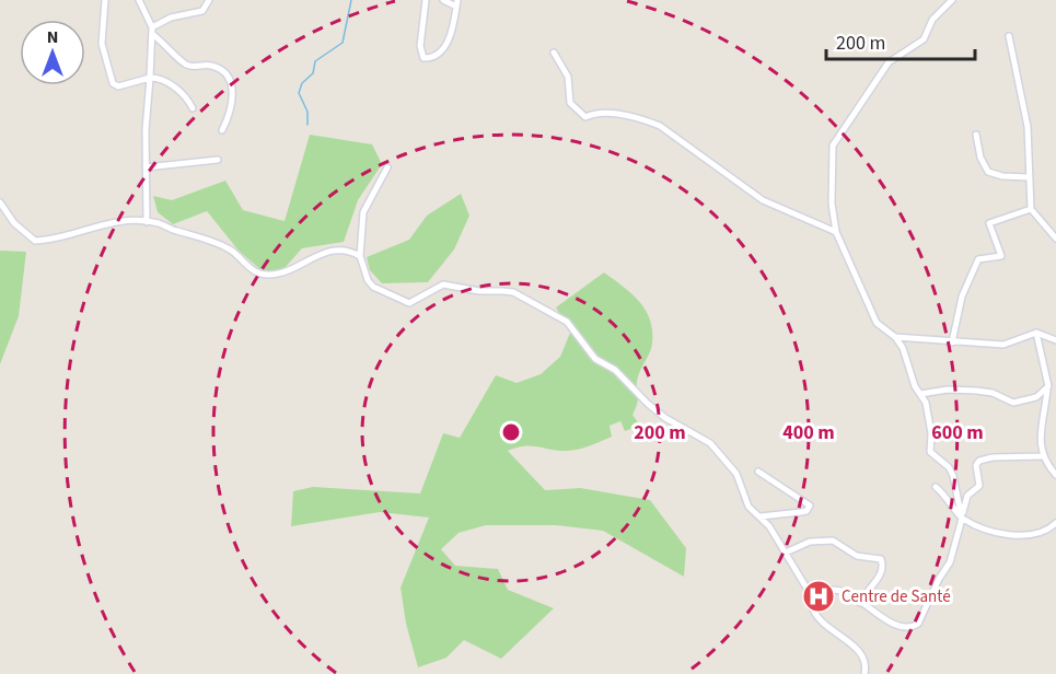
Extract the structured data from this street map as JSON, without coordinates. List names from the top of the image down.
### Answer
{
  "places": {
    "hospital": ["Centre de Santé"]
  },
  "scale_bar": "200 m",
  "north": "top",
  "rings": ["200 m", "400 m", "600 m"]
}
